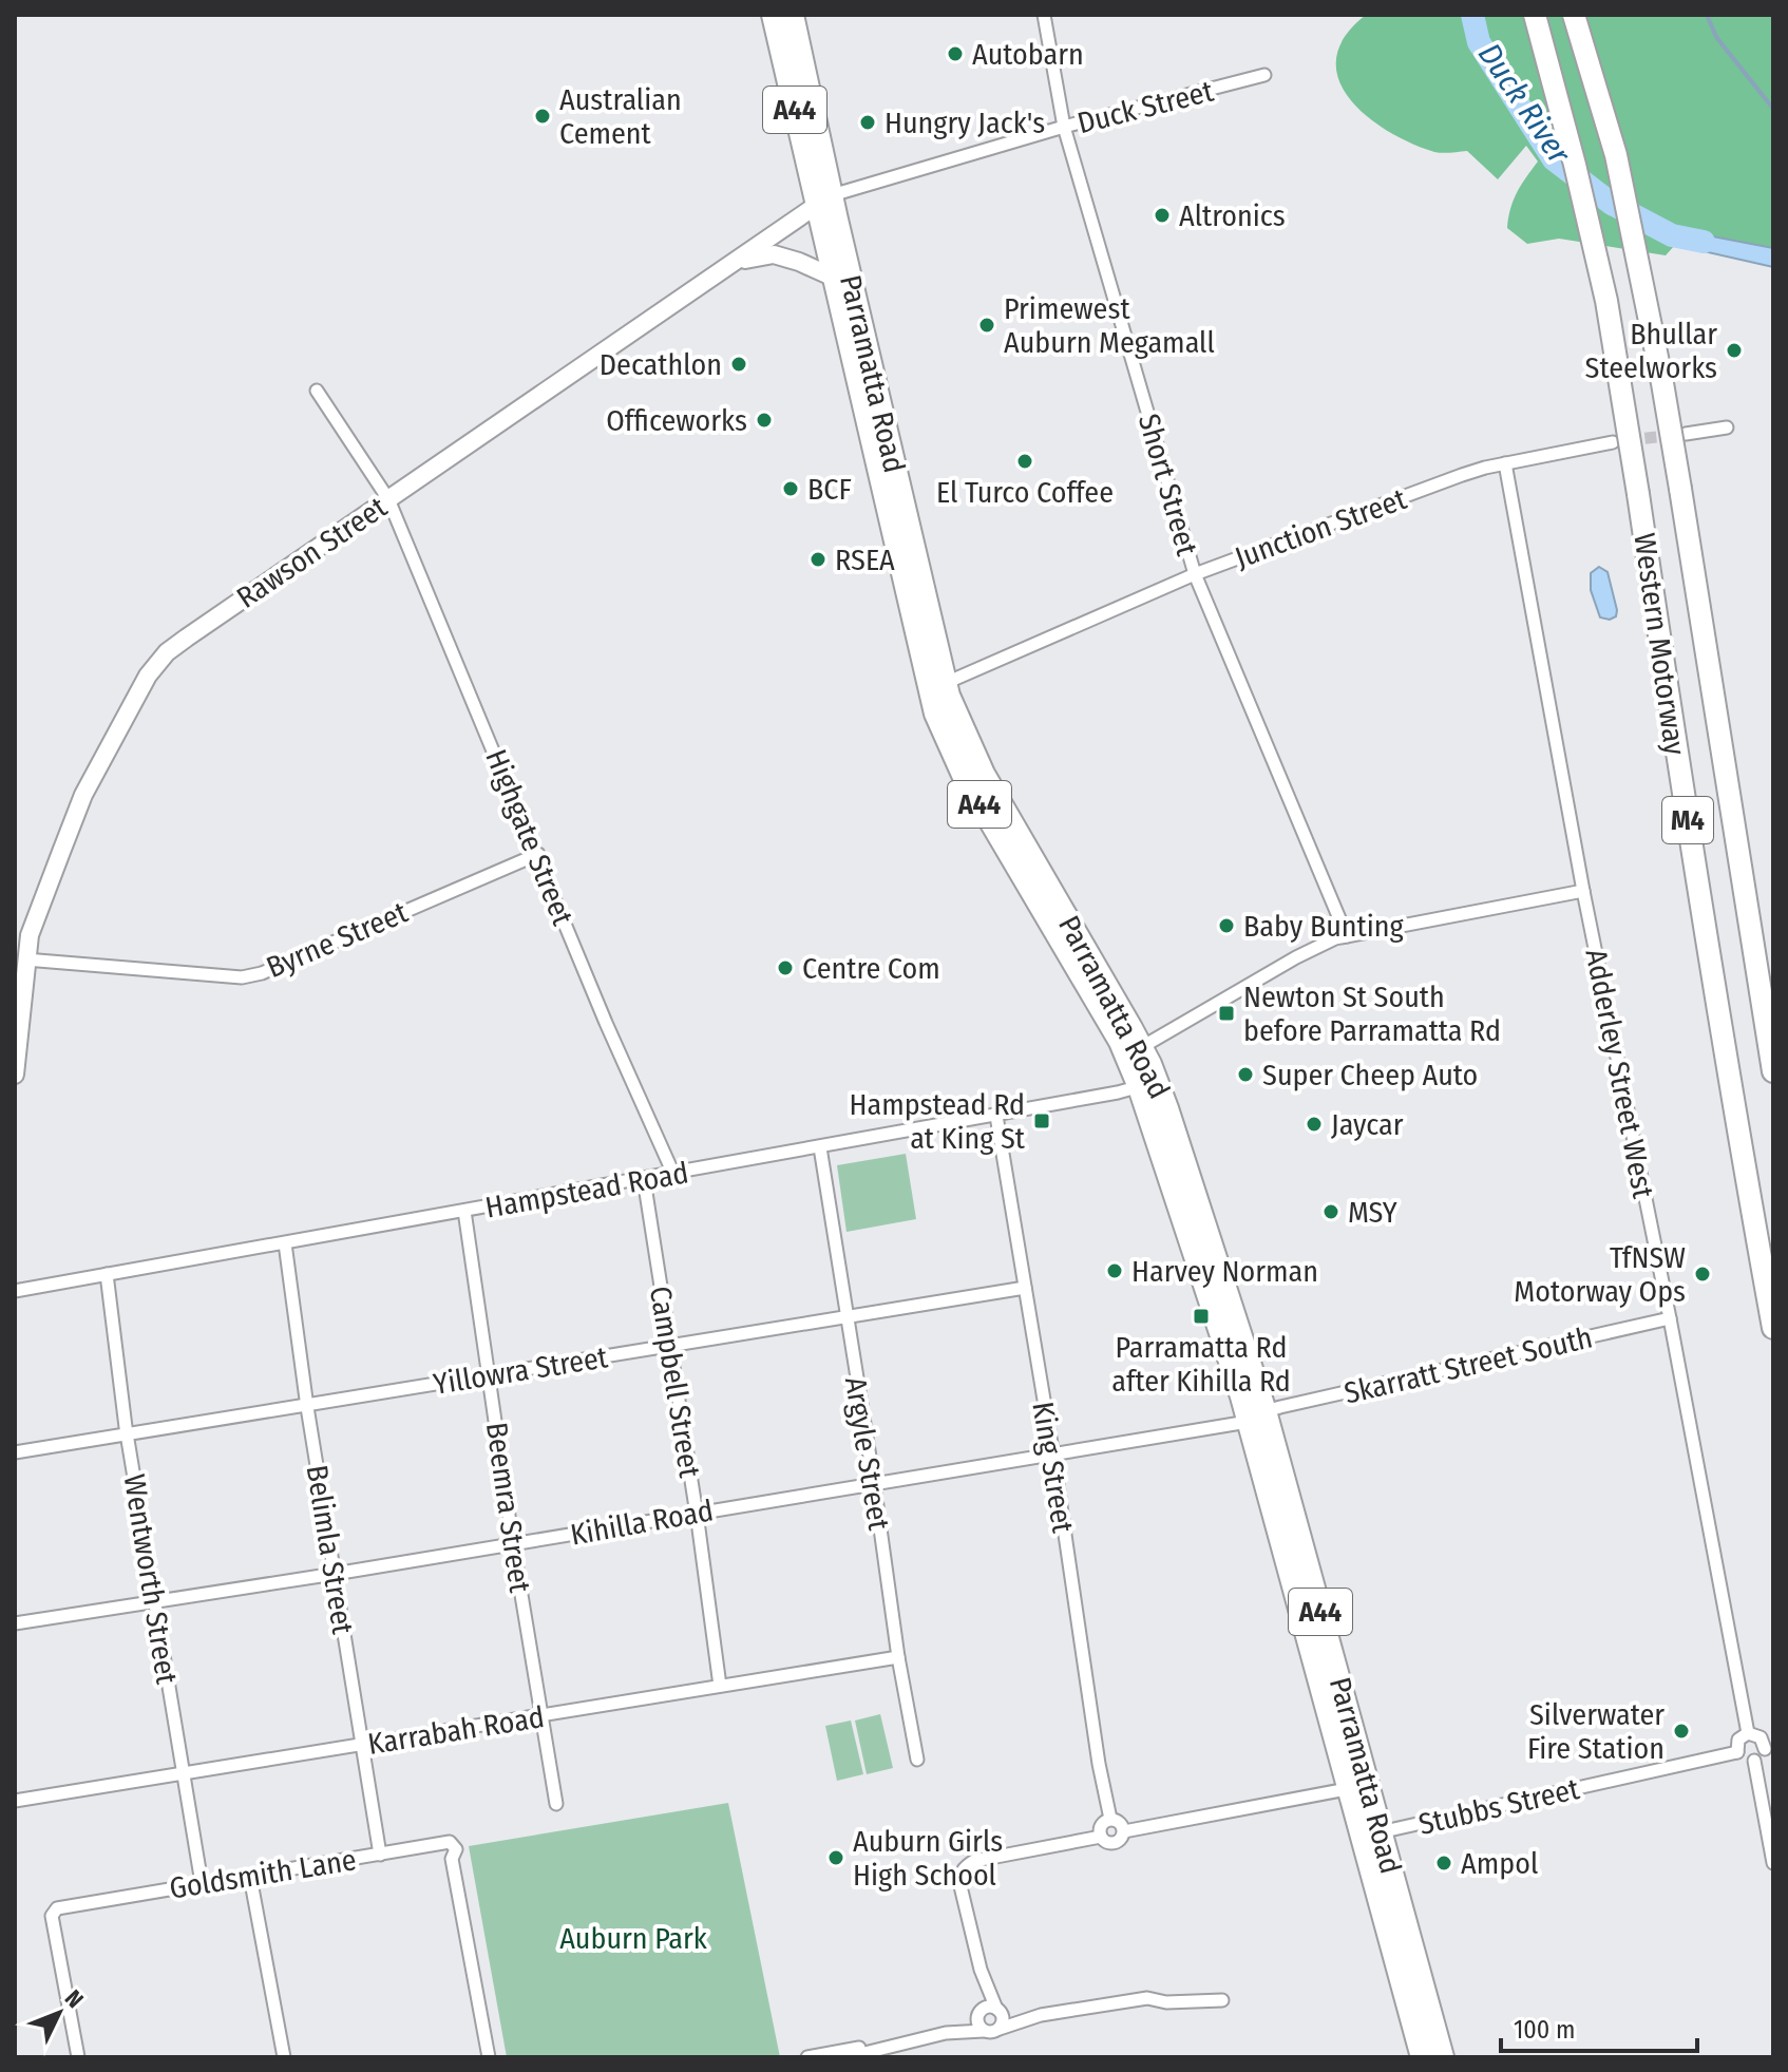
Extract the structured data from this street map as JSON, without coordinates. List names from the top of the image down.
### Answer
{
  "streets": {
    "highway": [
      "A44",
      "Parramatta Road",
      "Western Motorway",
      "M4"
    ],
    "main road": ["Rawson Street"],
    "street": [
      "Duck Street",
      "Short Street",
      "Junction Street",
      "Highgate Street",
      "Byrne Street",
      "Adderley Street West",
      "Hampstead Road",
      "Skarratt Street South",
      "Yillowra Street",
      "Campbell Street",
      "Argyle Street",
      "King Street",
      "Beemra Street",
      "Kihilla Road",
      "Belimla Street",
      "Wentworth Street",
      "Karrabah Road",
      "Stubbs Street",
      "Goldsmith Lane"
    ]
  },
  "crossings": [
    ["Duck Street", "Parramatta Road"],
    ["Duck Street", "Short Street"],
    ["Duck Street", "Rawson Street"],
    ["Parramatta Road", "Junction Street"],
    ["Parramatta Road", "Rawson Street"],
    ["Parramatta Road", "Hampstead Road"],
    ["Parramatta Road", "Skarratt Street South"],
    ["Parramatta Road", "Kihilla Road"],
    ["Parramatta Road", "Stubbs Street"],
    ["Short Street", "Junction Street"],
    ["Junction Street", "Adderley Street West"],
    ["Rawson Street", "Highgate Street"],
    ["Rawson Street", "Byrne Street"],
    ["Highgate Street", "Byrne Street"],
    ["Highgate Street", "Hampstead Road"],
    ["Adderley Street West", "Skarratt Street South"],
    ["Adderley Street West", "Stubbs Street"],
    ["Hampstead Road", "Campbell Street"],
    ["Hampstead Road", "Argyle Street"],
    ["Hampstead Road", "King Street"],
    ["Hampstead Road", "Beemra Street"],
    ["Hampstead Road", "Belimla Street"],
    ["Hampstead Road", "Wentworth Street"],
    ["Skarratt Street South", "Kihilla Road"],
    ["Yillowra Street", "Campbell Street"],
    ["Yillowra Street", "Argyle Street"],
    ["Yillowra Street", "King Street"],
    ["Yillowra Street", "Beemra Street"],
    ["Yillowra Street", "Belimla Street"],
    ["Yillowra Street", "Wentworth Street"],
    ["Campbell Street", "Kihilla Road"],
    ["Campbell Street", "Karrabah Road"],
    ["Argyle Street", "Kihilla Road"],
    ["Argyle Street", "Karrabah Road"],
    ["King Street", "Kihilla Road"],
    ["Beemra Street", "Kihilla Road"],
    ["Beemra Street", "Karrabah Road"],
    ["Kihilla Road", "Belimla Street"],
    ["Kihilla Road", "Wentworth Street"],
    ["Belimla Street", "Karrabah Road"],
    ["Belimla Street", "Goldsmith Lane"],
    ["Wentworth Street", "Karrabah Road"],
    ["Wentworth Street", "Goldsmith Lane"]
  ],
  "water": ["Duck River"],
  "parks": ["Auburn Park"],
  "places": {
    "other": [
      "Autobarn",
      "Australian Cement",
      "Hungry Jack's",
      "Altronics",
      "Primewest Auburn Megamall",
      "Bhullar Steelworks",
      "Decathlon",
      "Officeworks",
      "El Turco Coffee",
      "BCF",
      "RSEA",
      "Baby Bunting",
      "Centre Com",
      "Super Cheep Auto",
      "Jaycar",
      "MSY",
      "Harvey Norman",
      "TfNSW Motorway Ops",
      "Silverwater Fire Station",
      "Auburn Girls High School",
      "Ampol"
    ],
    "transit": ["Newton St South before Parramatta Rd", "Hampstead Rd at King St", "Parramatta Rd after Kihilla Rd"]
  },
  "scale_bar": "100 m",
  "north": "top right"
}
